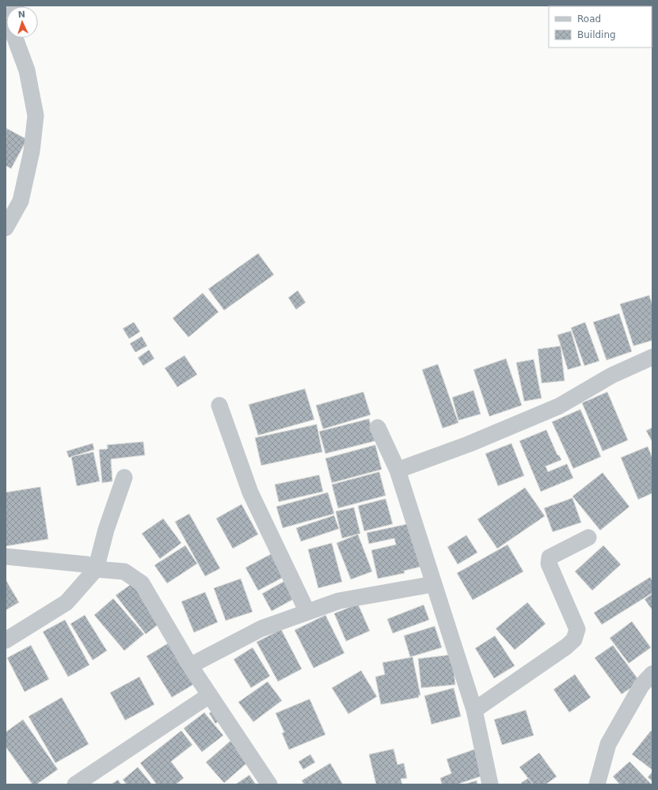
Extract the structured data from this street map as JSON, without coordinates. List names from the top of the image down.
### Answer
{
  "legend": ["Road", "Building"],
  "north": "top"
}
